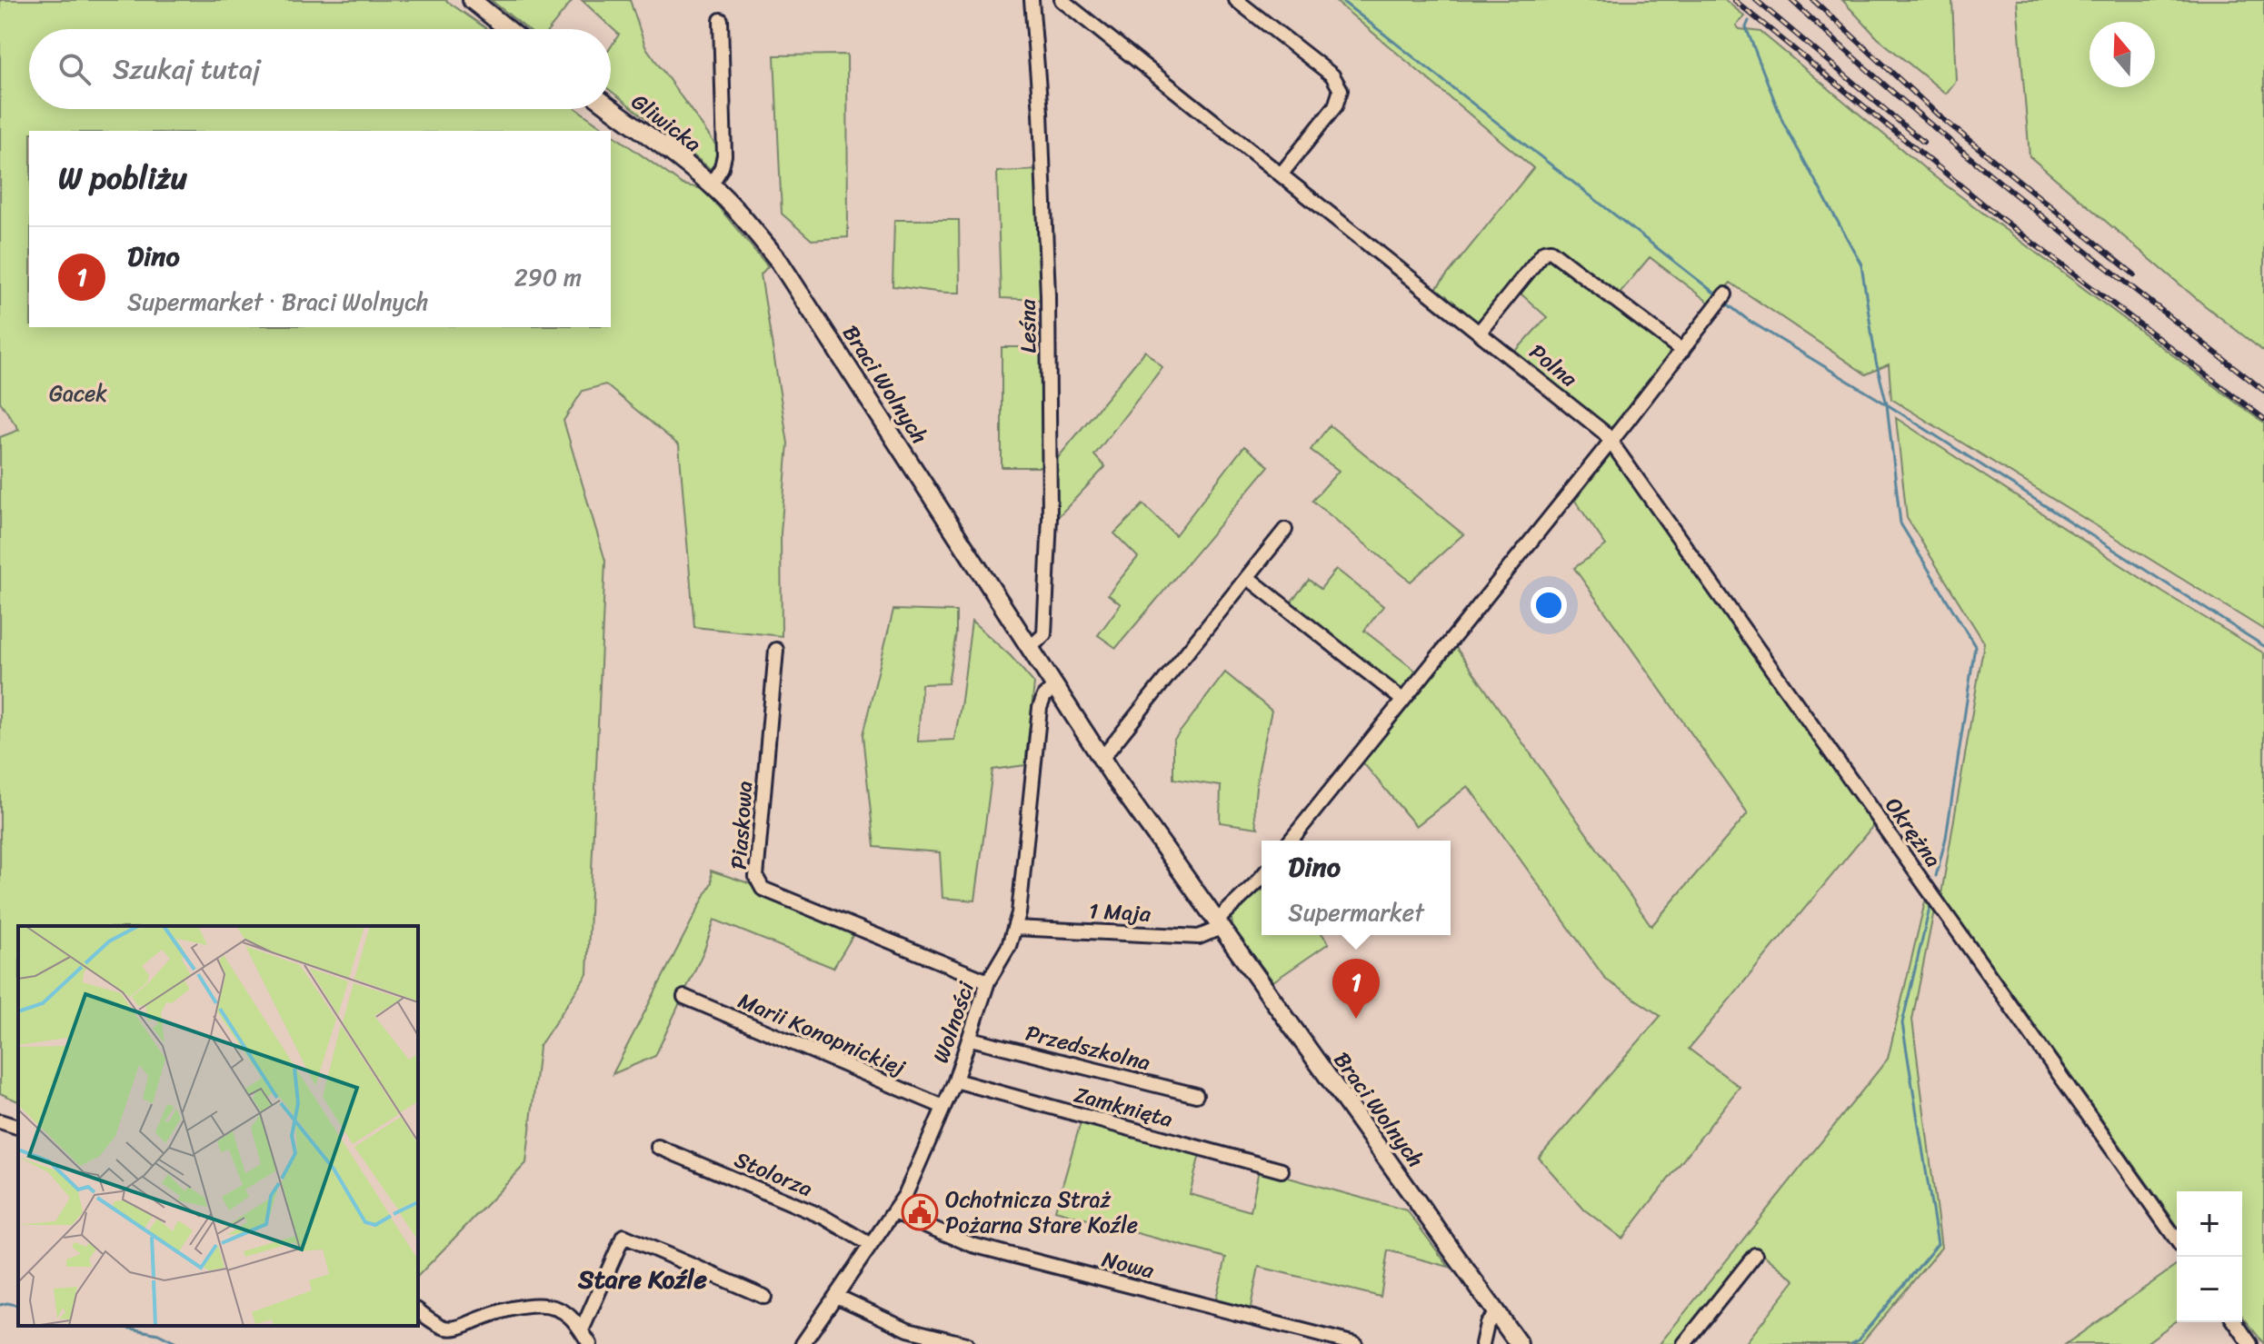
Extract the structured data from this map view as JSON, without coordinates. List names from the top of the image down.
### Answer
{
  "streets": {
    "main road": ["Gliwicka", "Braci Wolnych"],
    "street": [
      "Leśna",
      "Polna",
      "Piaskowa",
      "Okrężna",
      "1 Maja",
      "Wolności",
      "Marii Konopnickiej",
      "Przedszkolna",
      "Zamknięta",
      "Stolorza",
      "Nowa"
    ]
  },
  "crossings": [
    ["Gliwicka", "Braci Wolnych"],
    ["Leśna", "Braci Wolnych"],
    ["Polna", "Okrężna"],
    ["Braci Wolnych", "1 Maja"],
    ["Braci Wolnych", "Wolności"],
    ["Piaskowa", "Wolności"],
    ["1 Maja", "Wolności"],
    ["Wolności", "Marii Konopnickiej"],
    ["Wolności", "Przedszkolna"],
    ["Wolności", "Zamknięta"],
    ["Wolności", "Stolorza"],
    ["Wolności", "Nowa"]
  ],
  "districts": ["Stare Koźle"],
  "parks": ["Gacek"],
  "places": {
    "public building": ["Ochotnicza Straż Pożarna Stare Koźle"]
  },
  "north": "top",
  "page": {
    "search": "Szukaj tutaj",
    "heading": "W pobliżu",
    "list": [
      {
        "mark": "1",
        "name": "Dino",
        "note": "Supermarket · Braci Wolnych",
        "value": "290 m"
      }
    ],
    "popup": ["Dino", "Supermarket"],
    "pins": "1",
    "map_buttons": ["+", "−"]
  }
}
